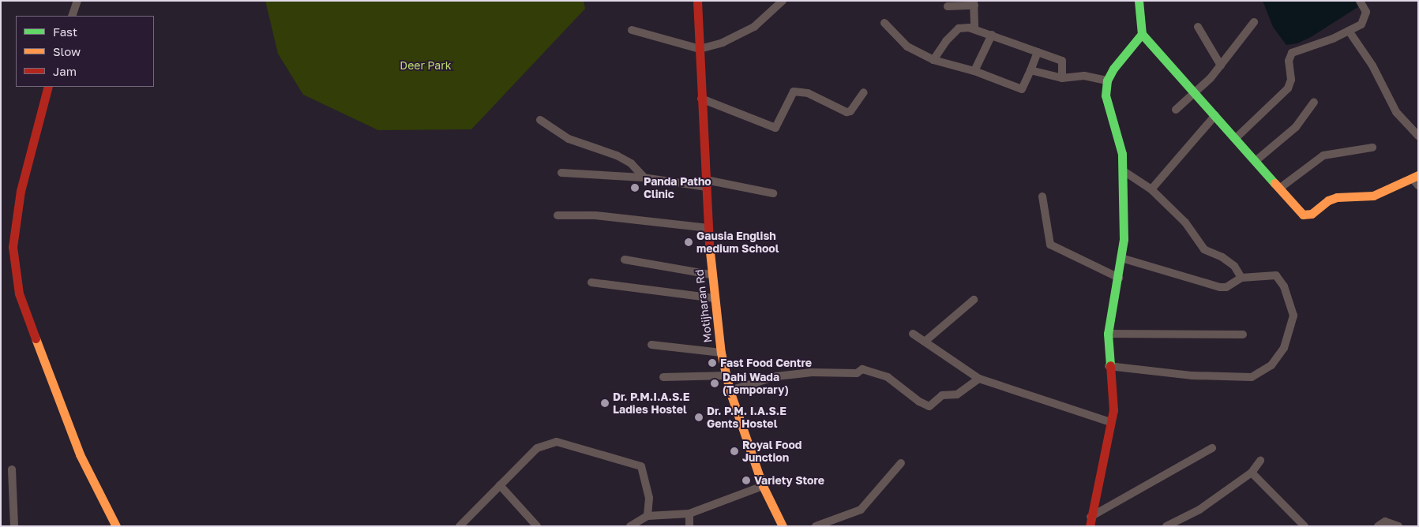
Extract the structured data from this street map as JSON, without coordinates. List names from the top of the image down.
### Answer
{
  "streets": {
    "street": ["Motijharan Rd"]
  },
  "parks": ["Deer Park"],
  "places": [
    "Panda Patho Clinic",
    "Gausia English medium School",
    "Fast Food Centre",
    "Dahi Wada (Temporary)",
    "Dr. P.M.I.A.S.E Ladies Hostel",
    "Dr. P.M. I.A.S.E Gents Hostel",
    "Royal Food Junction",
    "Variety Store"
  ],
  "legend": ["Fast", "Slow", "Jam"]
}
